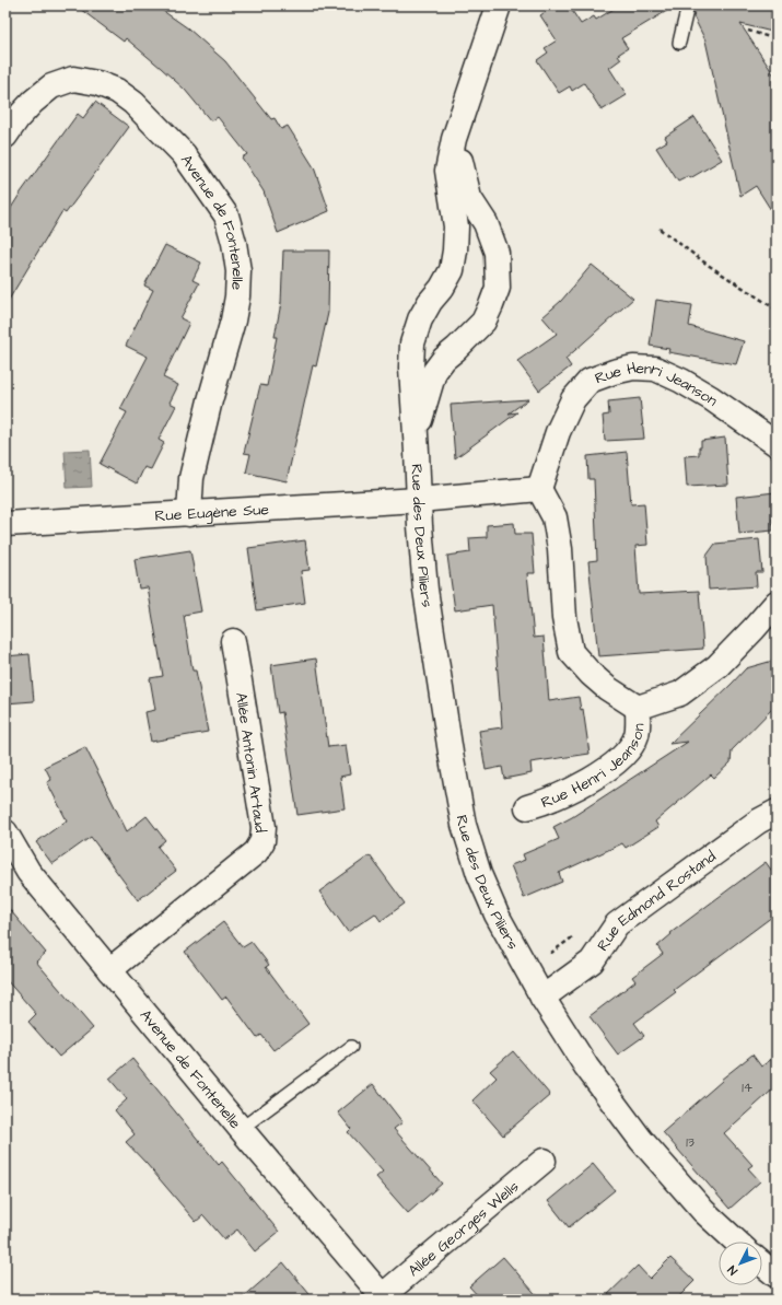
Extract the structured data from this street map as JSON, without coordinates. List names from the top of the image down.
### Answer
{
  "streets": {
    "street": [
      "Avenue de Fontenelle",
      "Rue Henri Jeanson",
      "Rue Eugène Sue",
      "Rue des Deux Piliers",
      "Allée Antonin Artaud",
      "Rue Edmond Rostand",
      "Allée Georges Wells"
    ]
  },
  "crossings": [
    ["Avenue de Fontenelle", "Rue Eugène Sue"],
    ["Avenue de Fontenelle", "Allée Antonin Artaud"],
    ["Avenue de Fontenelle", "Allée Georges Wells"],
    ["Rue Eugène Sue", "Rue des Deux Piliers"],
    ["Rue des Deux Piliers", "Rue Edmond Rostand"]
  ],
  "house_numbers": ["14", "13"],
  "north": "bottom left"
}
